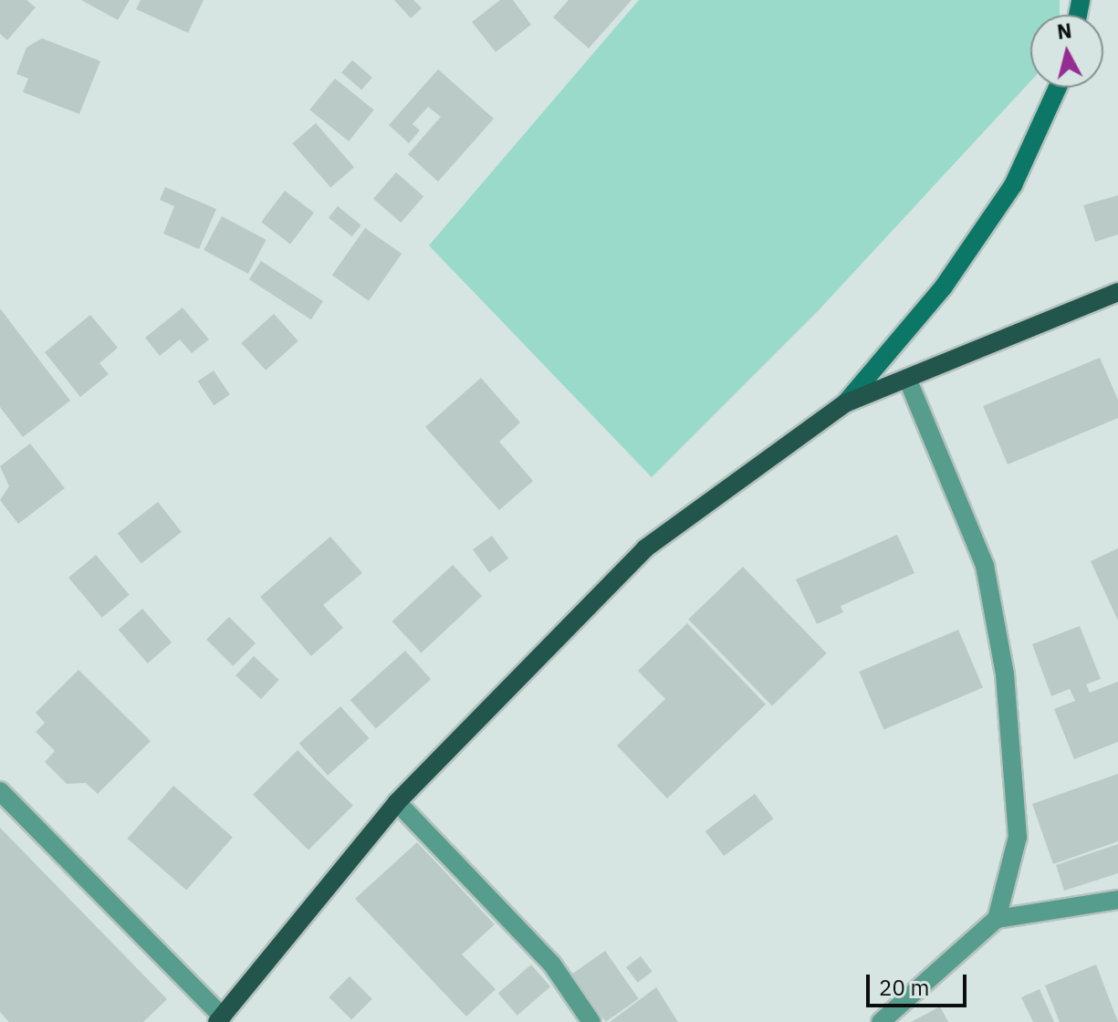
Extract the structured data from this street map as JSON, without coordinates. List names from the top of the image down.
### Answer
{
  "scale_bar": "20 m",
  "north": "top"
}
